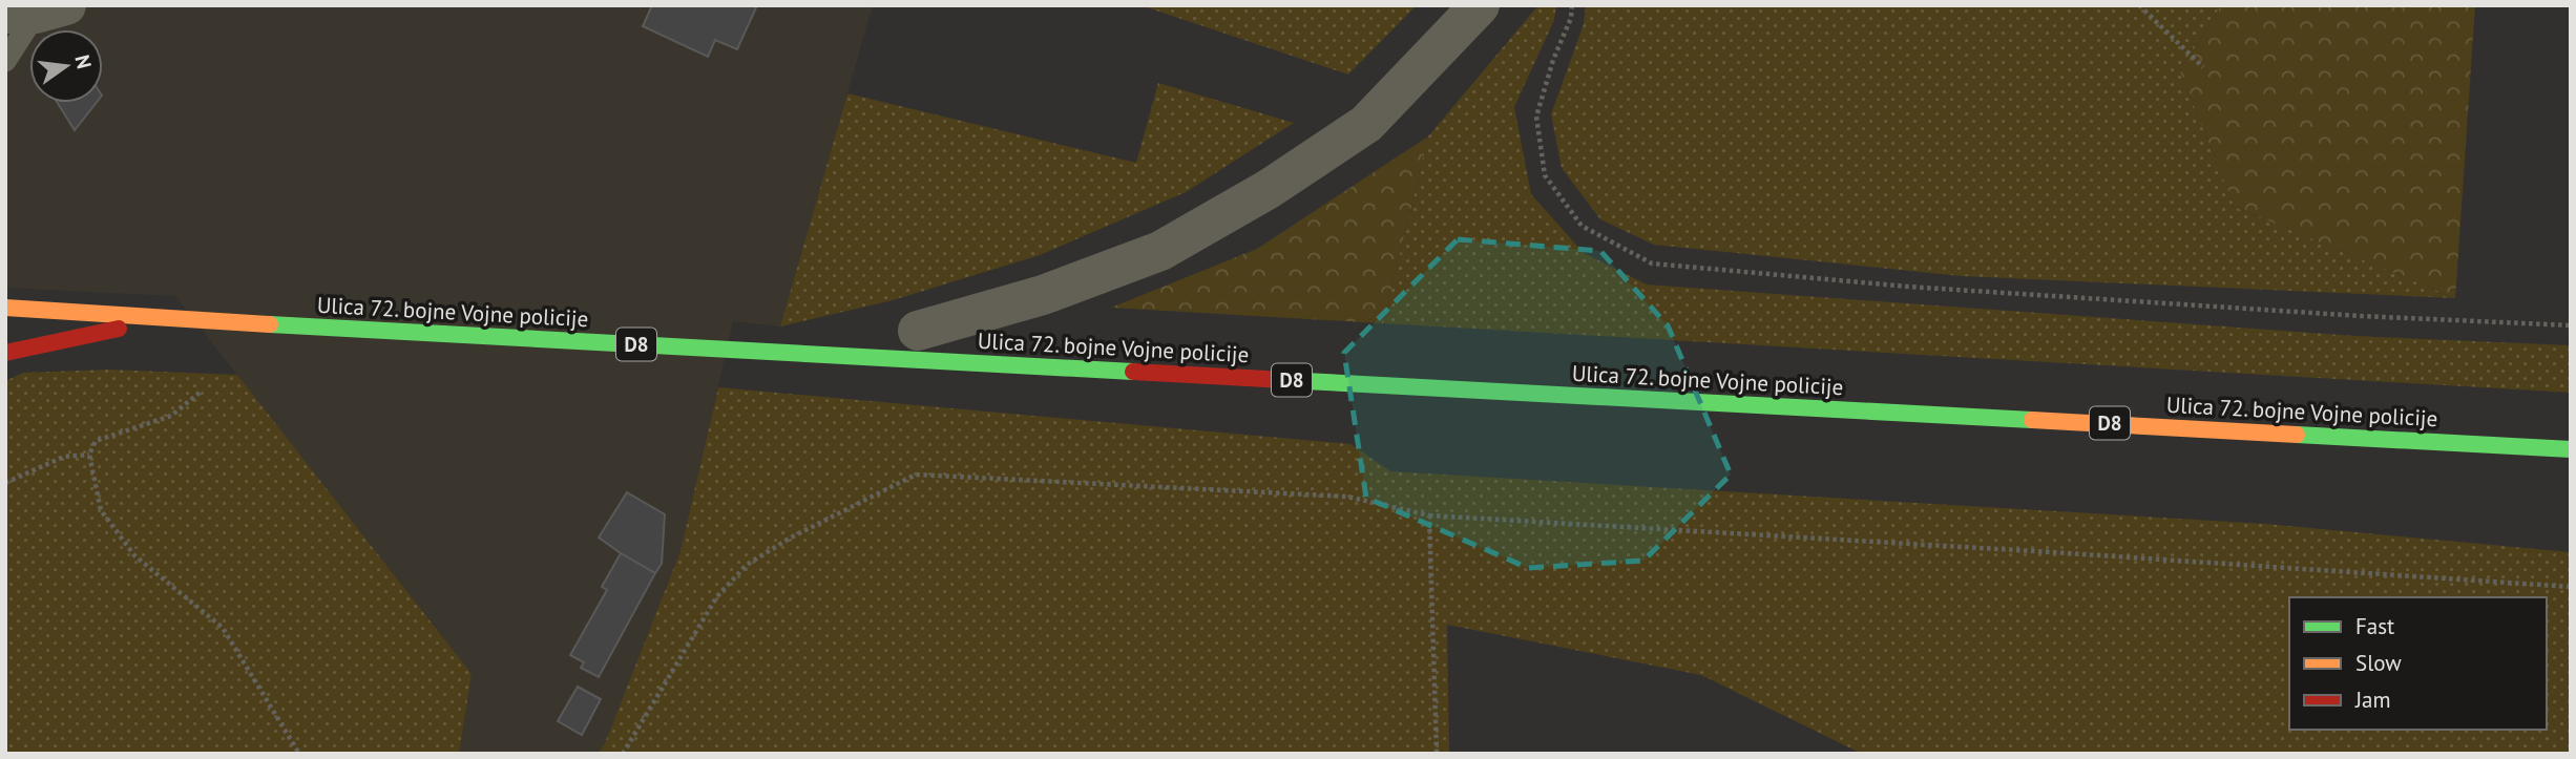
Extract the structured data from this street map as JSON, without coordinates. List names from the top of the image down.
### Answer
{
  "streets": {
    "main road": ["Ulica 72. bojne Vojne policije", "D8"]
  },
  "legend": ["Fast", "Slow", "Jam"],
  "north": "right"
}
